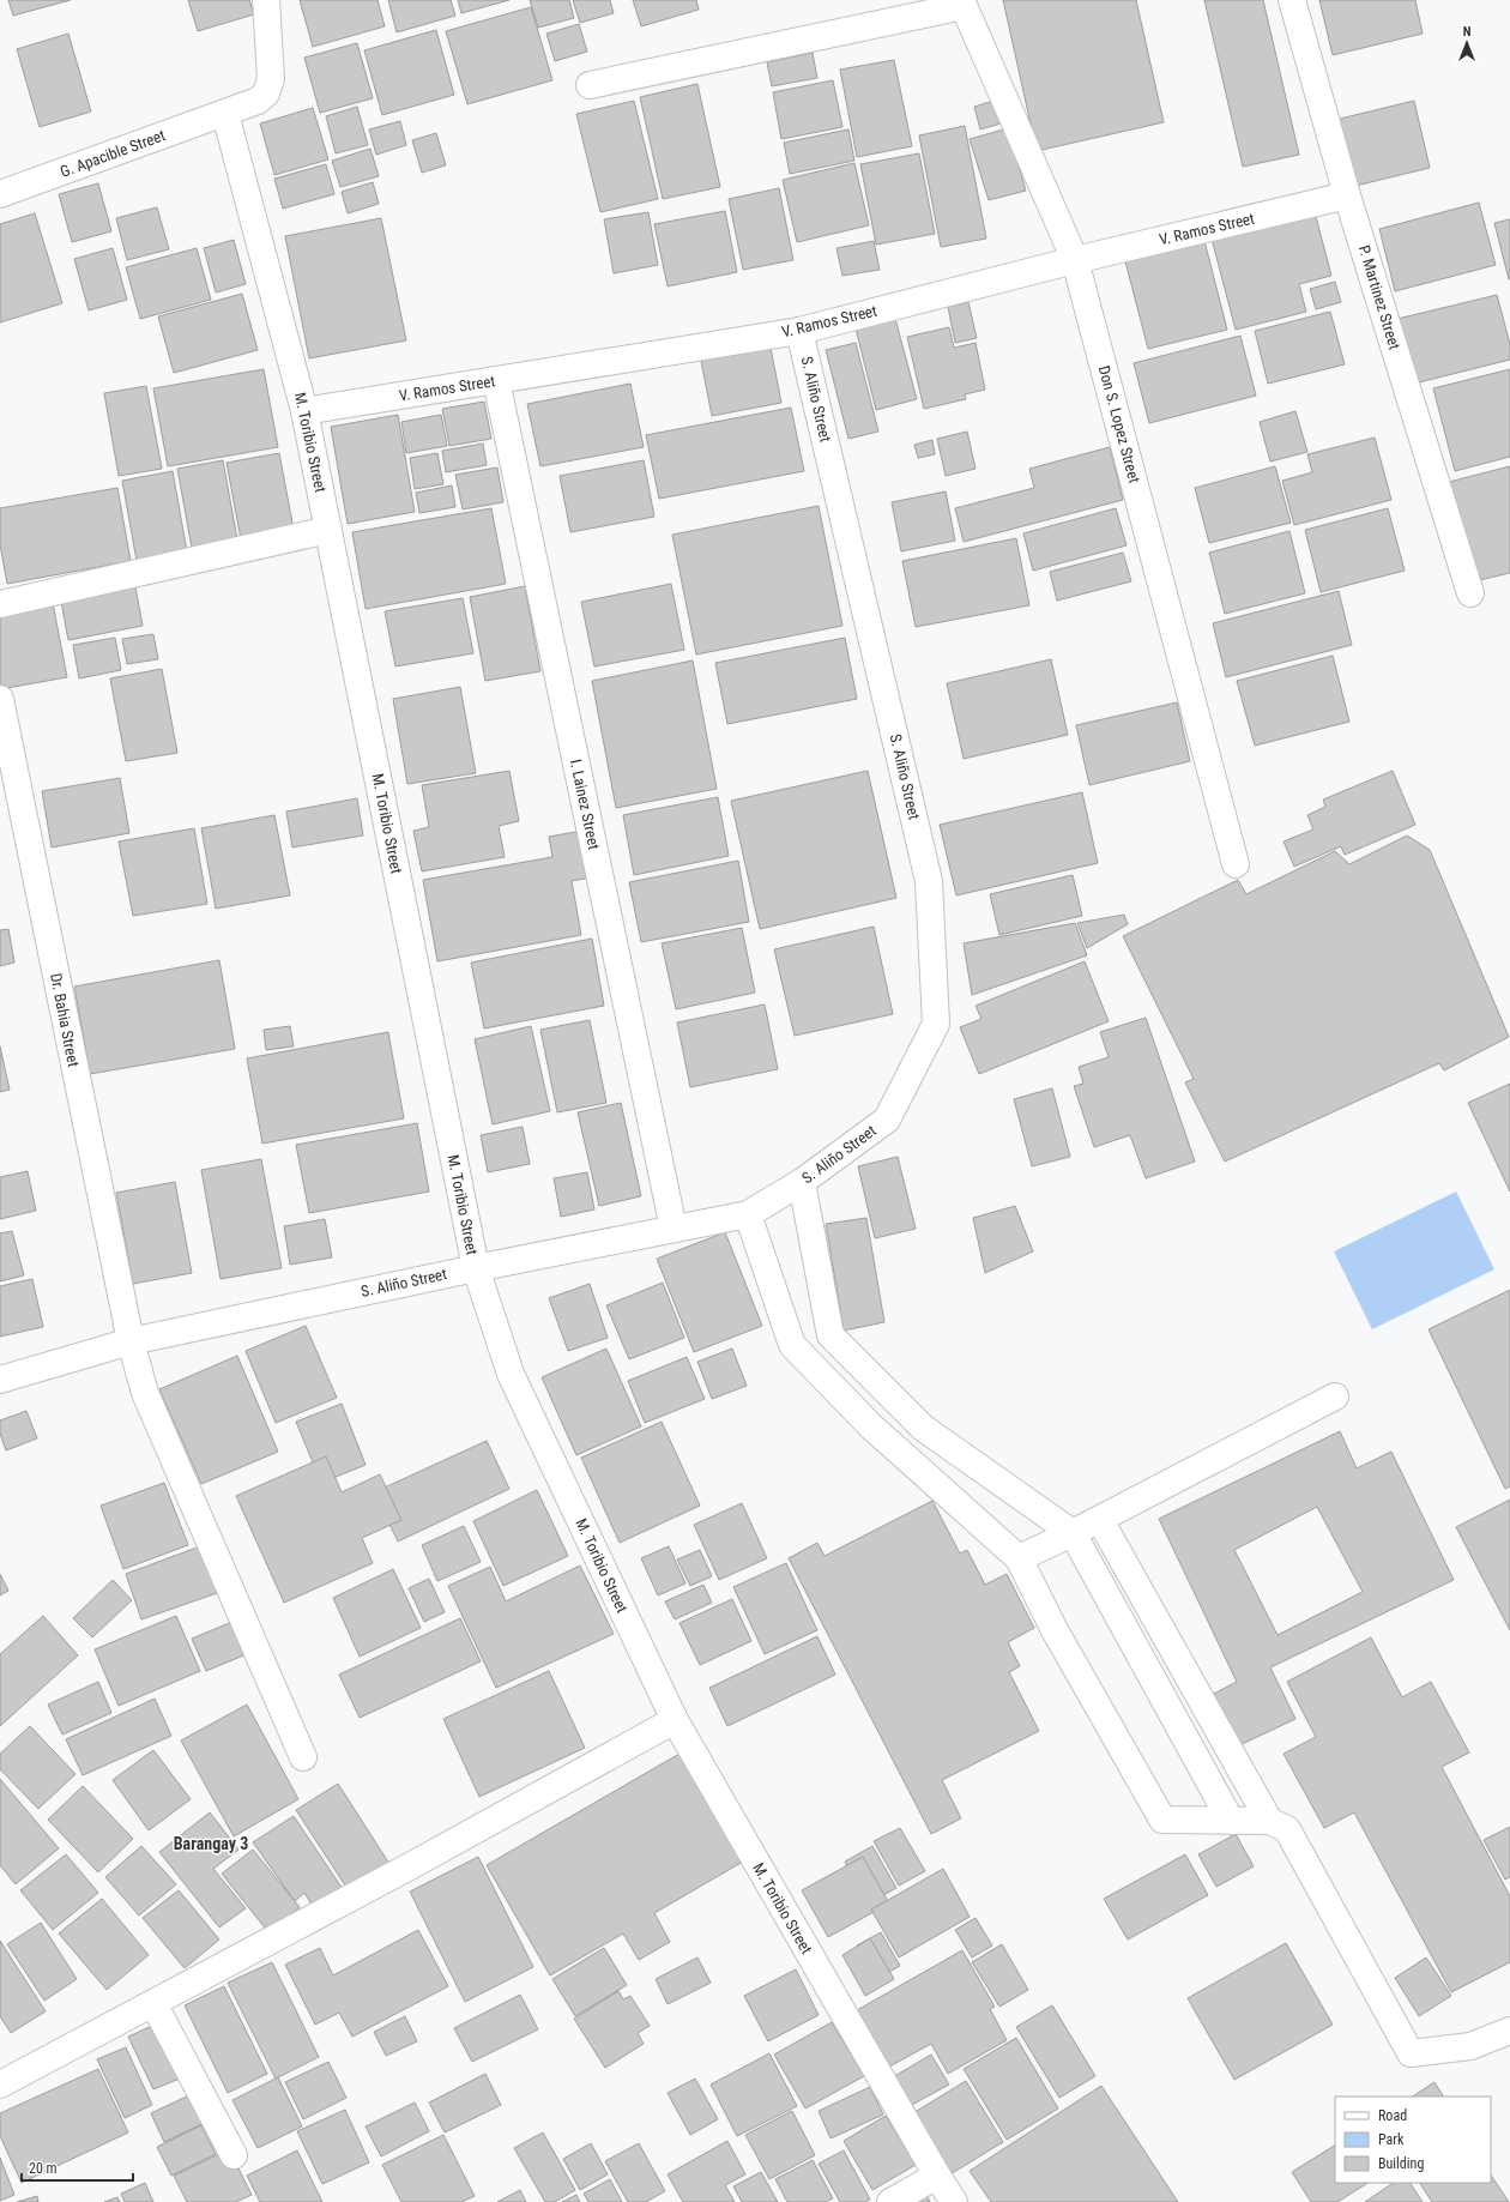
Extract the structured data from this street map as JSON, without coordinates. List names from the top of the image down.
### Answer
{
  "streets": {
    "street": [
      "G. Apacible Street",
      "V. Ramos Street",
      "P. Martinez Street",
      "S. Aliño Street",
      "Don S. Lopez Street",
      "M. Toribio Street",
      "I. Lainez Street",
      "Dr. Bahia Street"
    ]
  },
  "crossings": [
    ["G. Apacible Street", "M. Toribio Street"],
    ["V. Ramos Street", "P. Martinez Street"],
    ["V. Ramos Street", "S. Aliño Street"],
    ["V. Ramos Street", "Don S. Lopez Street"],
    ["V. Ramos Street", "M. Toribio Street"],
    ["V. Ramos Street", "I. Lainez Street"],
    ["S. Aliño Street", "M. Toribio Street"],
    ["S. Aliño Street", "I. Lainez Street"],
    ["S. Aliño Street", "Dr. Bahia Street"]
  ],
  "districts": ["Barangay 3"],
  "legend": ["Road", "Park", "Building"],
  "scale_bar": "20 m",
  "north": "top"
}
